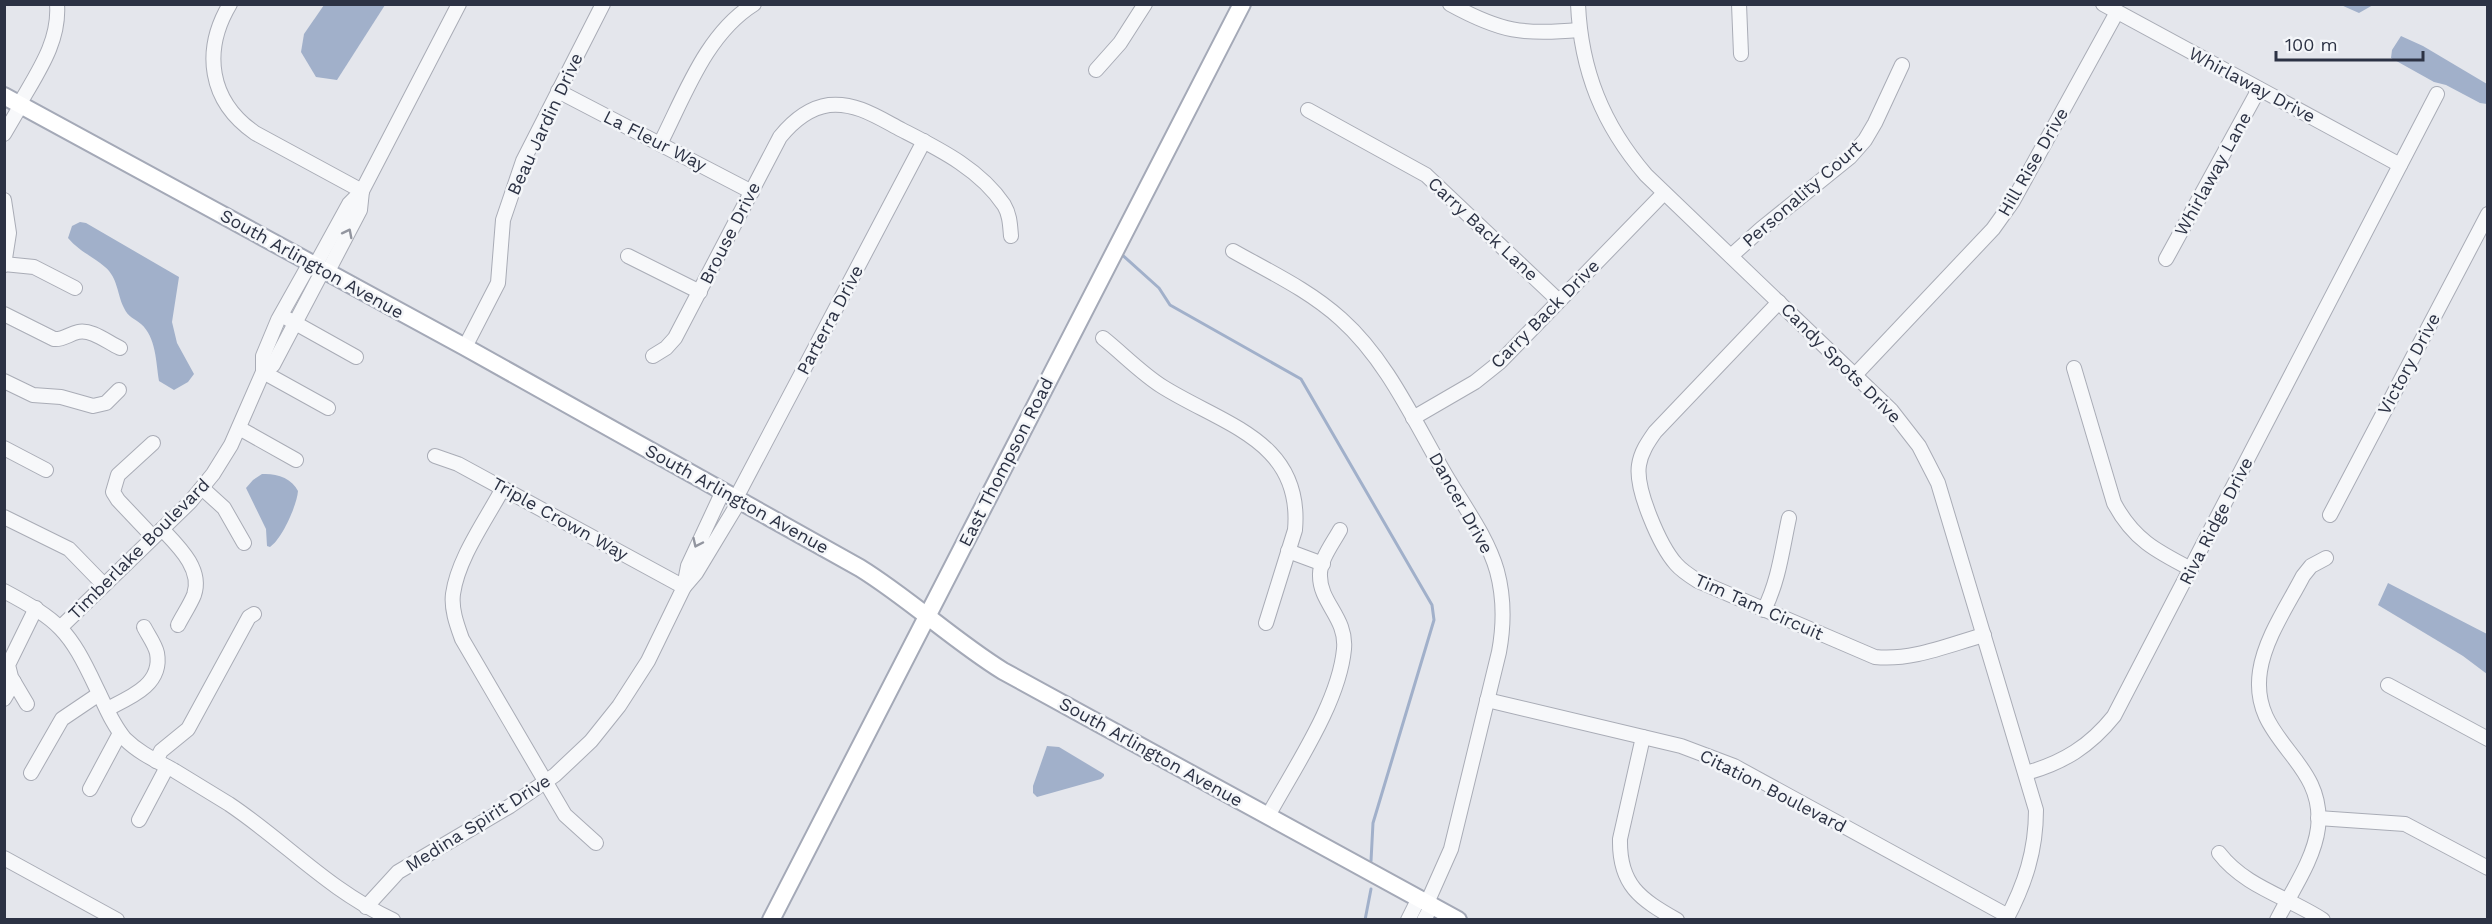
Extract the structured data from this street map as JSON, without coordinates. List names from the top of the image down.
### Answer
{
  "streets": {
    "main road": ["South Arlington Avenue", "East Thompson Road"],
    "street": [
      "Whirlaway Drive",
      "Beau Jardin Drive",
      "La Fleur Way",
      "Hill Rise Drive",
      "Whirlaway Lane",
      "Personality Court",
      "Carry Back Lane",
      "Brouse Drive",
      "Carry Back Drive",
      "Parterra Drive",
      "Candy Spots Drive",
      "Victory Drive",
      "Dancer Drive",
      "Triple Crown Way",
      "Riva Ridge Drive",
      "Timberlake Boulevard",
      "Tim Tam Circuit",
      "Citation Boulevard",
      "Medina Spirit Drive"
    ]
  },
  "crossings": [
    ["Whirlaway Drive", "Hill Rise Drive"],
    ["Whirlaway Drive", "Whirlaway Lane"],
    ["Whirlaway Drive", "Riva Ridge Drive"],
    ["Beau Jardin Drive", "La Fleur Way"],
    ["Beau Jardin Drive", "South Arlington Avenue"],
    ["La Fleur Way", "Brouse Drive"],
    ["Hill Rise Drive", "Candy Spots Drive"],
    ["Personality Court", "Candy Spots Drive"],
    ["Carry Back Lane", "Carry Back Drive"],
    ["Brouse Drive", "Parterra Drive"],
    ["South Arlington Avenue", "Parterra Drive"],
    ["South Arlington Avenue", "East Thompson Road"],
    ["South Arlington Avenue", "Dancer Drive"],
    ["South Arlington Avenue", "Medina Spirit Drive"],
    ["Carry Back Drive", "Candy Spots Drive"],
    ["Carry Back Drive", "Dancer Drive"],
    ["Parterra Drive", "Medina Spirit Drive"],
    ["Candy Spots Drive", "Riva Ridge Drive"],
    ["Candy Spots Drive", "Tim Tam Circuit"],
    ["Dancer Drive", "Citation Boulevard"],
    ["Triple Crown Way", "Medina Spirit Drive"]
  ],
  "scale_bar": "100 m"
}
